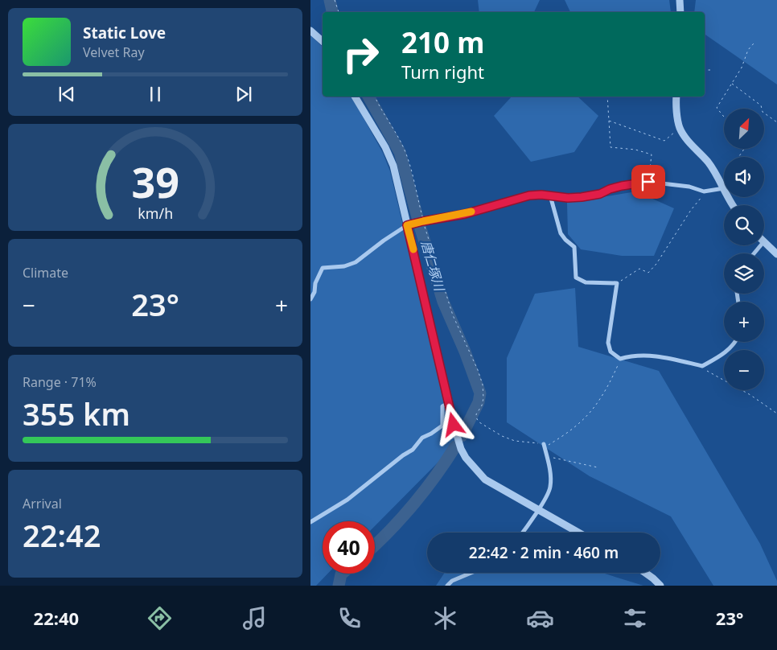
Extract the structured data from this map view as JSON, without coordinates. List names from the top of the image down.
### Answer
{
  "water": ["唐仁塚川"],
  "north": "top right",
  "page": {
    "turn": ["210 m", "Turn right"],
    "song": ["Static Love", "Velvet Ray"],
    "map_buttons": ["+", "−"],
    "tile": [
      "Climate",
      ["Range · 71%", "355 km"],
      ["Arrival", "22:42"]
    ],
    "heat": ["−", "23°", "+"],
    "limit": "40",
    "trip": "22:42 · 2 min · 460 m",
    "tabs": ["22:40", "23°"],
    "gauge": ["39", "km/h"]
  }
}
